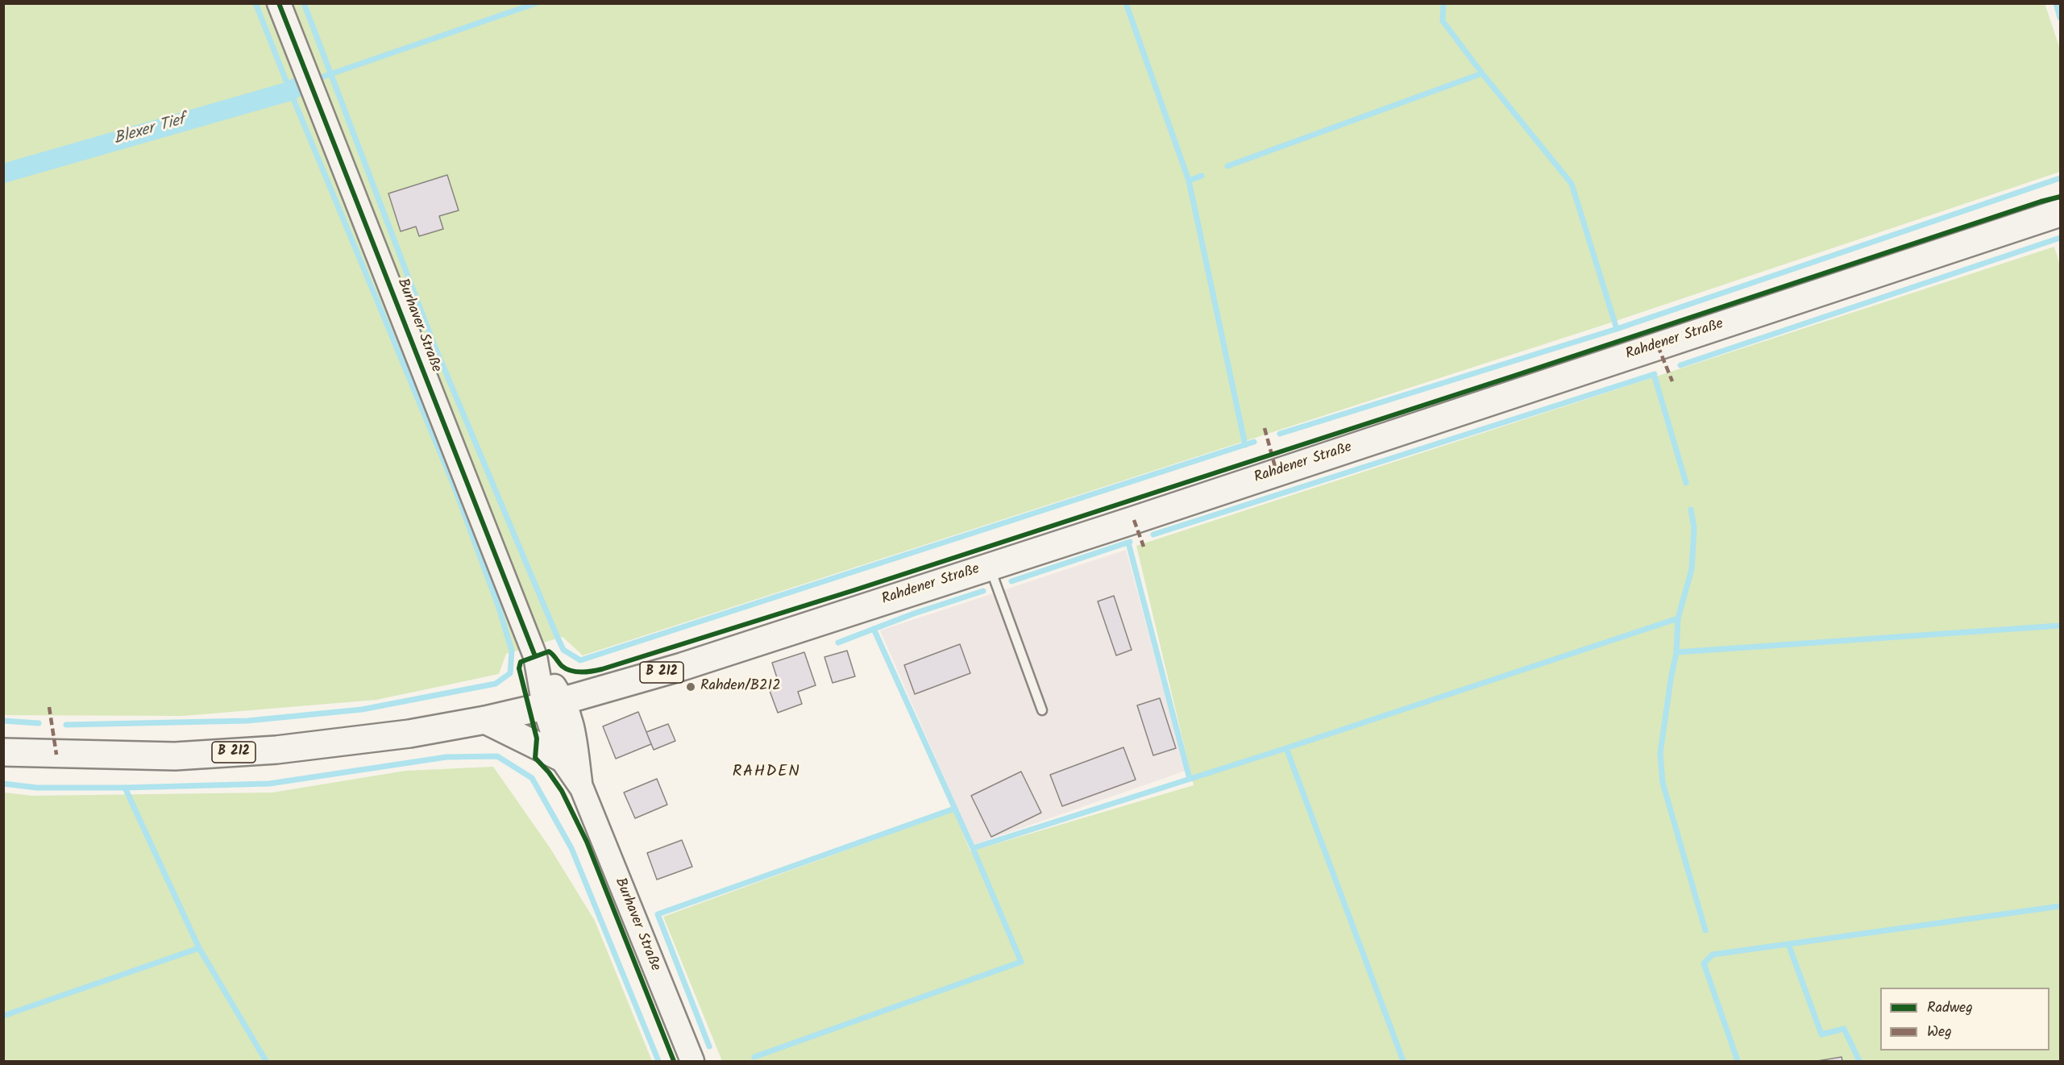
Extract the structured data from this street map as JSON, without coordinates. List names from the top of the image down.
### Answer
{
  "streets": {
    "main road": ["Rahdener Straße", "B 212"],
    "street": ["Burhaver Straße"]
  },
  "crossings": [
    ["Burhaver Straße", "Rahdener Straße"],
    ["Burhaver Straße", "B 212"],
    ["Rahdener Straße", "B 212"]
  ],
  "districts": ["RAHDEN"],
  "water": ["Blexer Tief"],
  "places": ["Rahden/B212"],
  "legend": ["Radweg", "Weg"]
}
